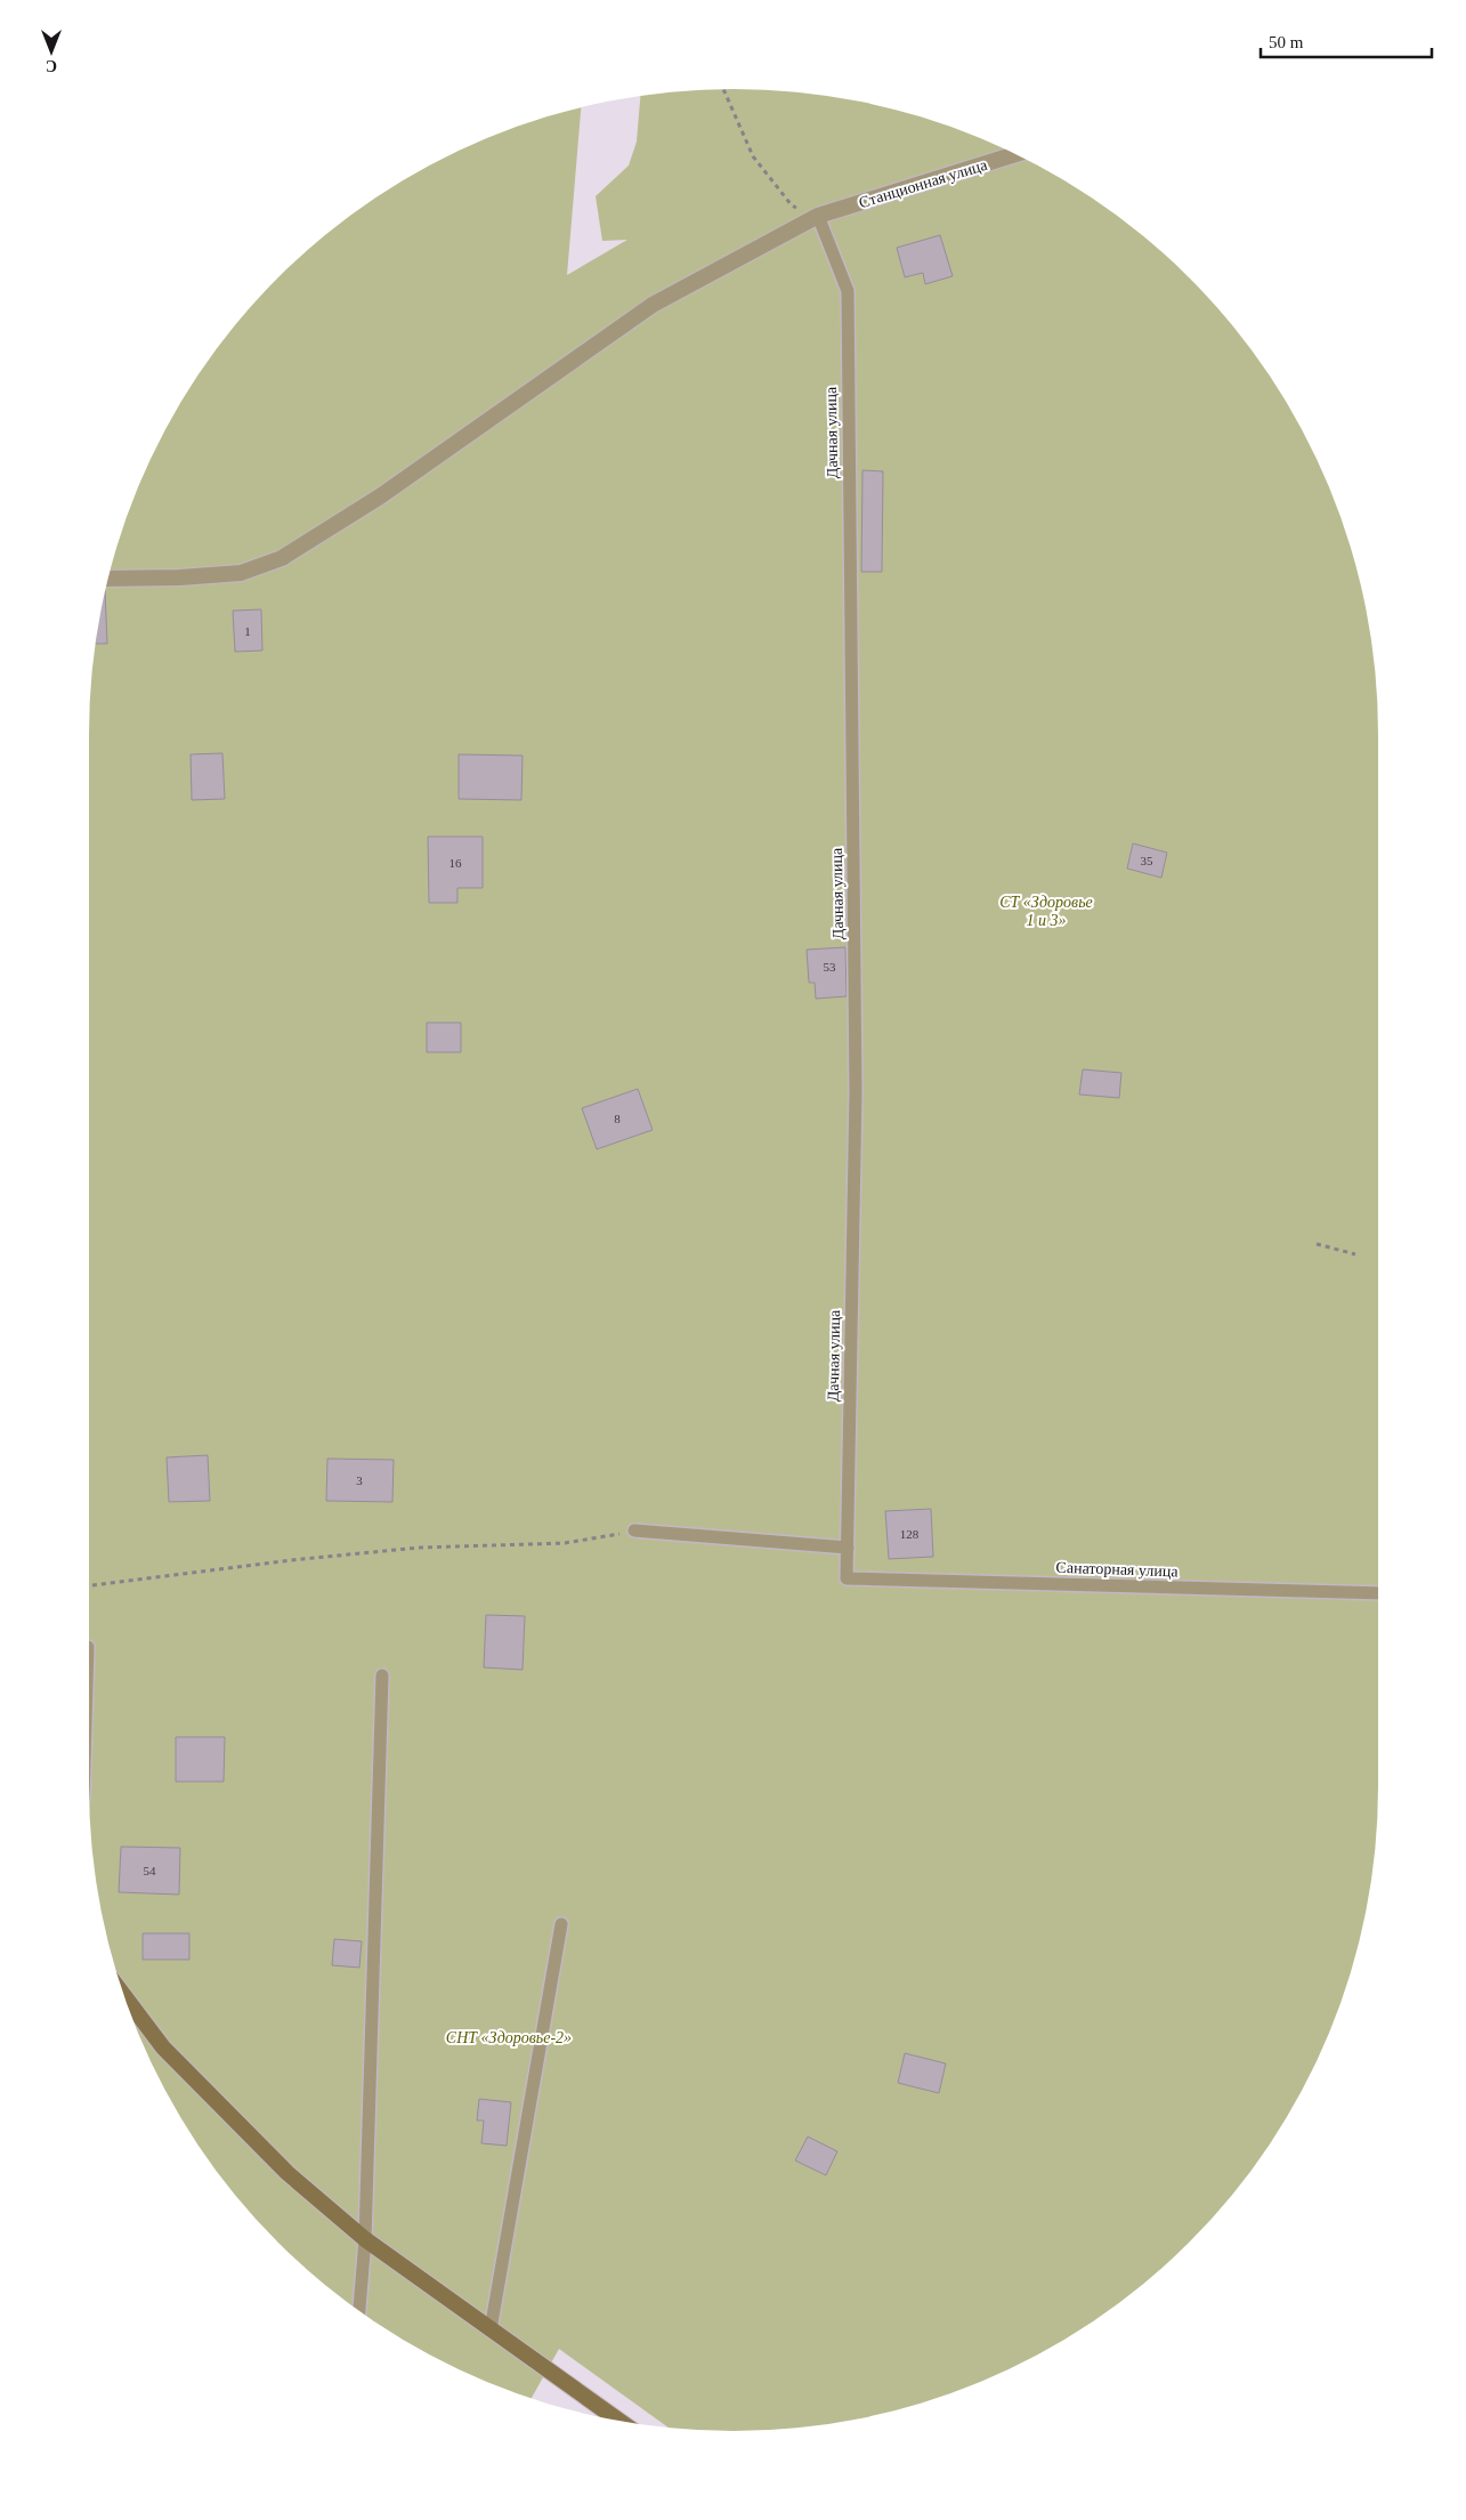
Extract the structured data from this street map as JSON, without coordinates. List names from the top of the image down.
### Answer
{
  "streets": {
    "street": ["Станционная улица"],
    "lane": ["Дачная улица", "Санаторная улица"]
  },
  "crossings": [
    ["Станционная улица", "Дачная улица"],
    ["Дачная улица", "Санаторная улица"]
  ],
  "parks": ["СТ «Здоровье 1 и 3»", "СНТ «Здоровье-2»"],
  "house_numbers": [
    "1",
    "35",
    "16",
    "53",
    "8",
    "3",
    "128",
    "54"
  ],
  "scale_bar": "50 m",
  "north": "bottom"
}
